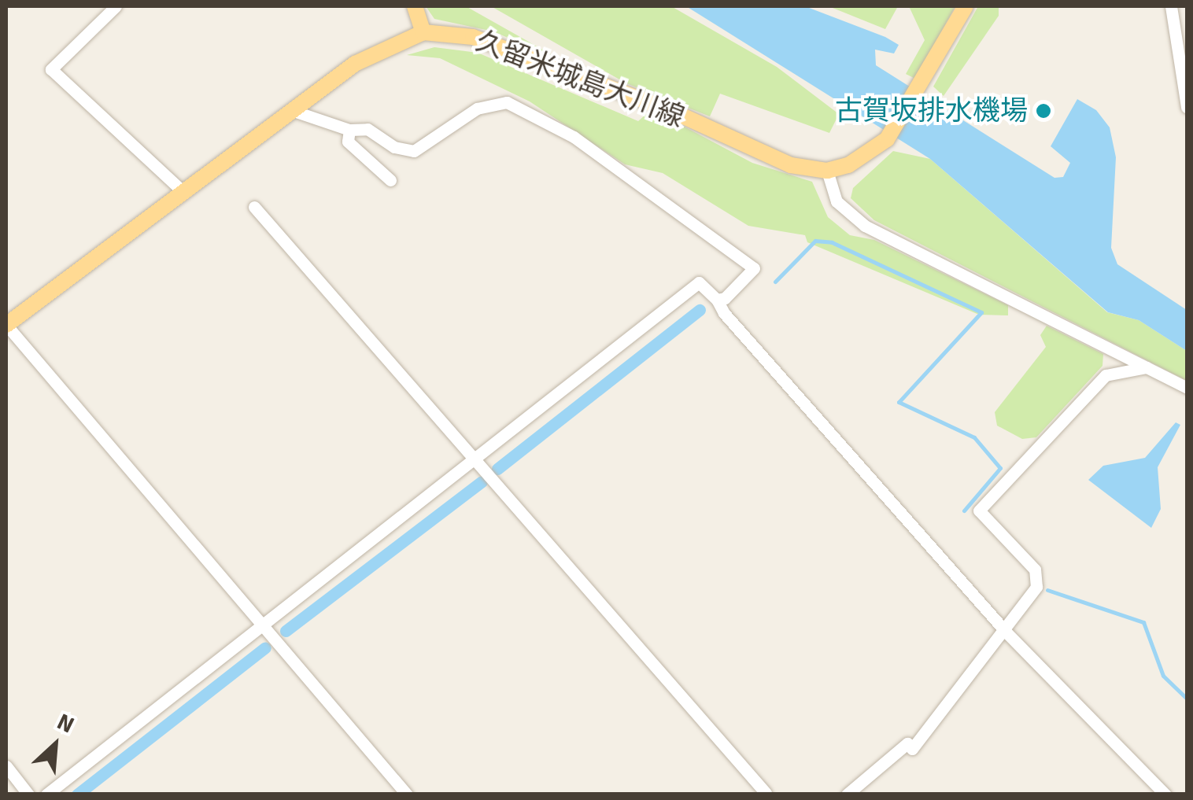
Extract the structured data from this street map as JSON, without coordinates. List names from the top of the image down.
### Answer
{
  "streets": {
    "main road": ["久留米城島大川線"]
  },
  "places": ["古賀坂排水機場"],
  "north": "top right"
}
